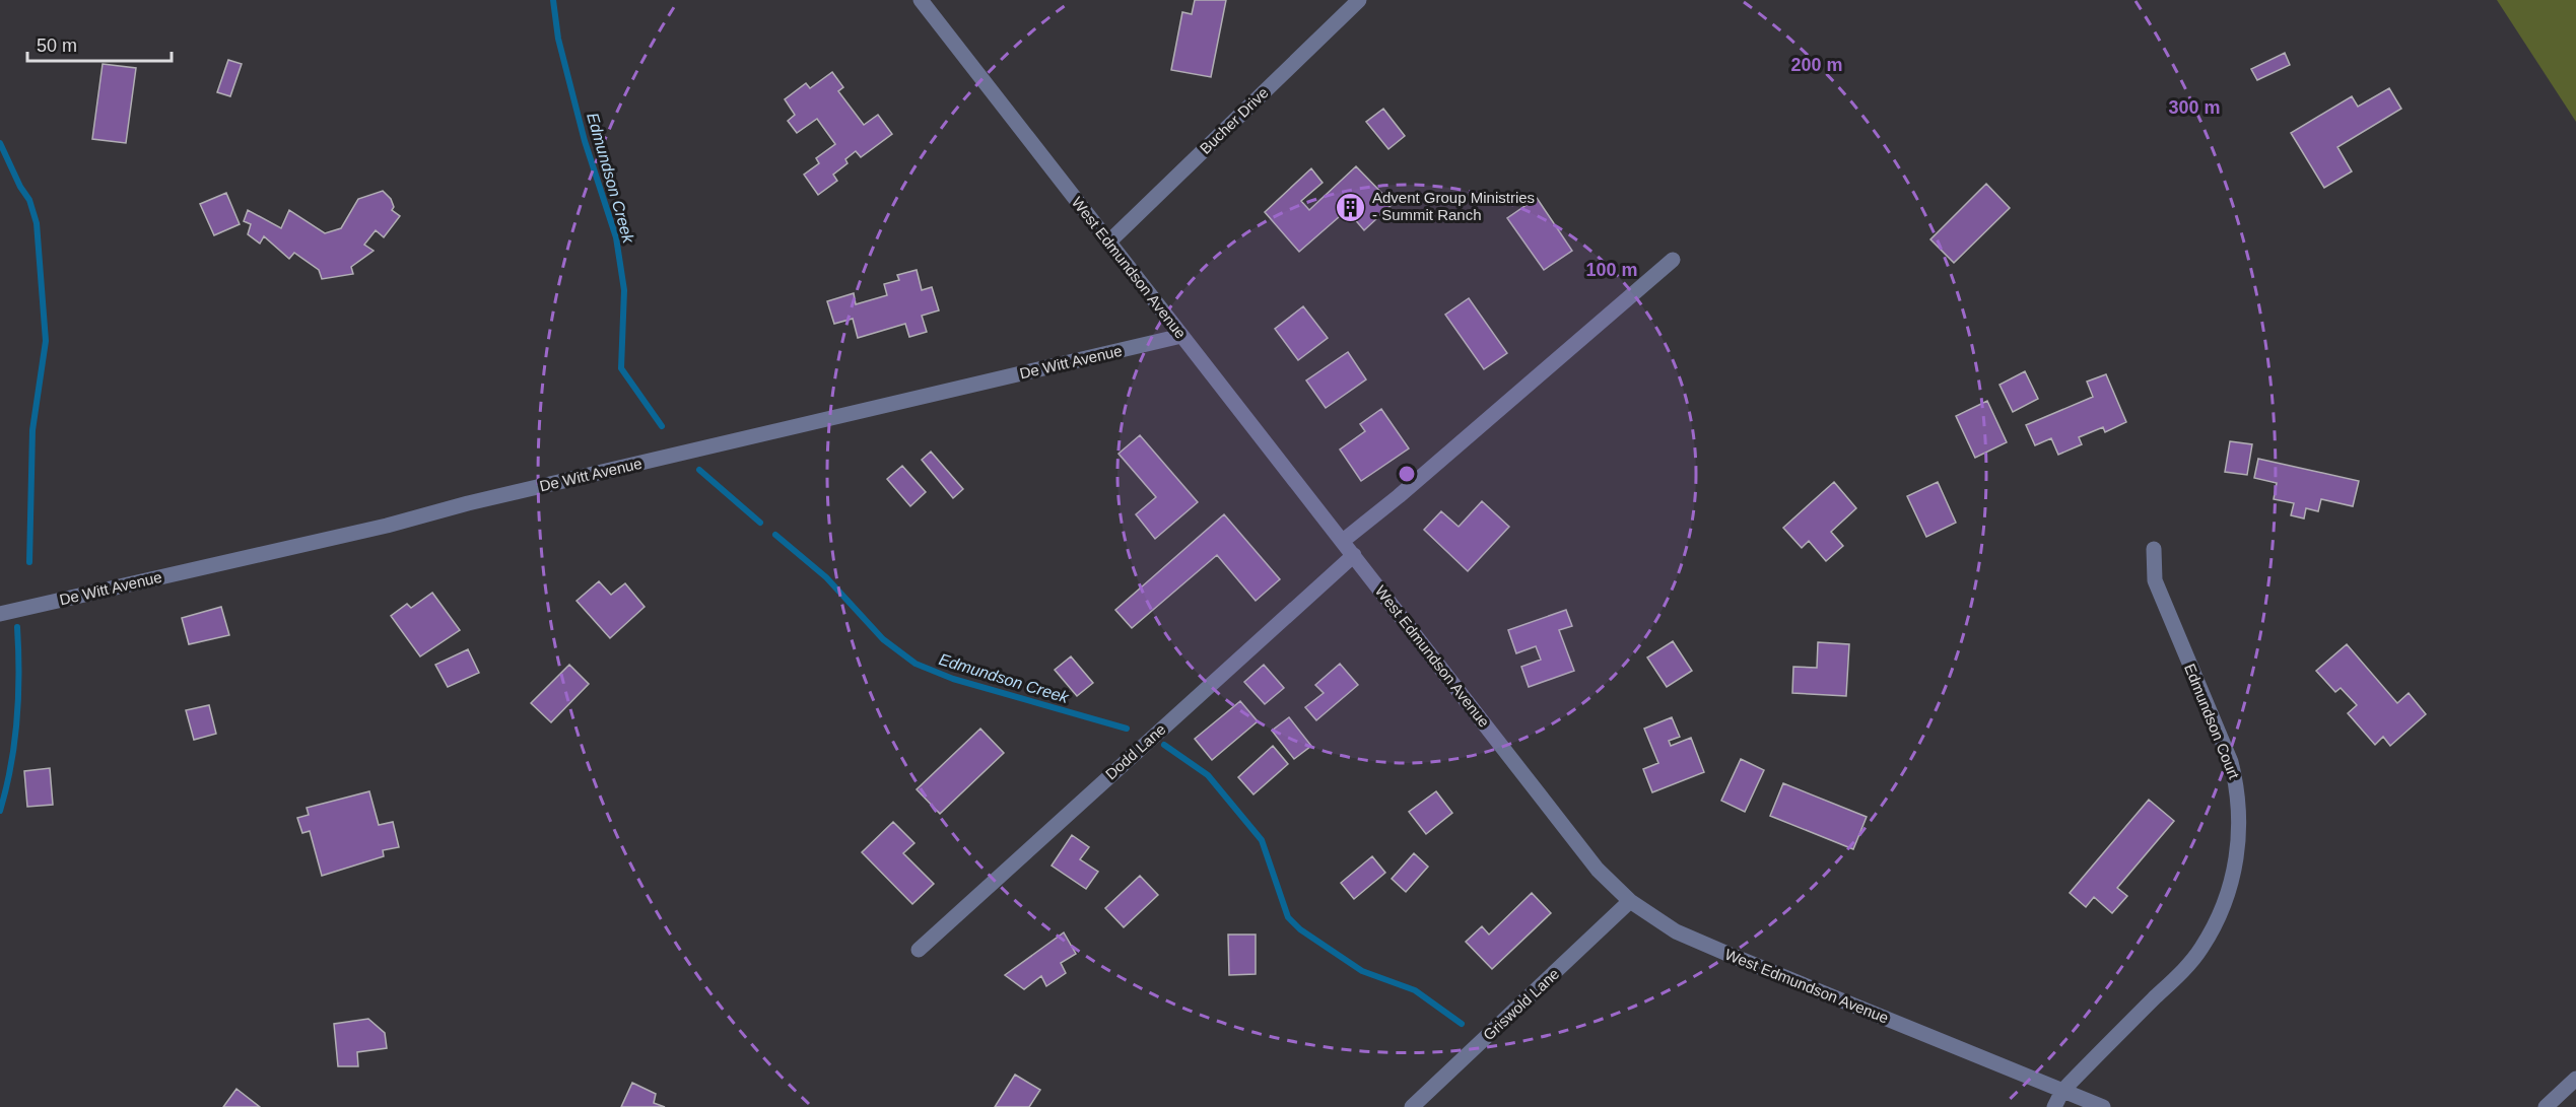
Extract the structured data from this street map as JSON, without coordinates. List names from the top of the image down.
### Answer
{
  "streets": {
    "street": [
      "Bucher Drive",
      "West Edmundson Avenue",
      "De Witt Avenue",
      "Edmundson Court",
      "Dodd Lane",
      "Griswold Lane"
    ]
  },
  "crossings": [
    ["Bucher Drive", "West Edmundson Avenue"],
    ["West Edmundson Avenue", "De Witt Avenue"],
    ["West Edmundson Avenue", "Edmundson Court"],
    ["West Edmundson Avenue", "Dodd Lane"],
    ["West Edmundson Avenue", "Griswold Lane"]
  ],
  "water": ["Edmundson Creek"],
  "places": {
    "building": ["Advent Group Ministries - Summit Ranch"]
  },
  "scale_bar": "50 m",
  "rings": ["200 m", "300 m", "100 m"]
}
